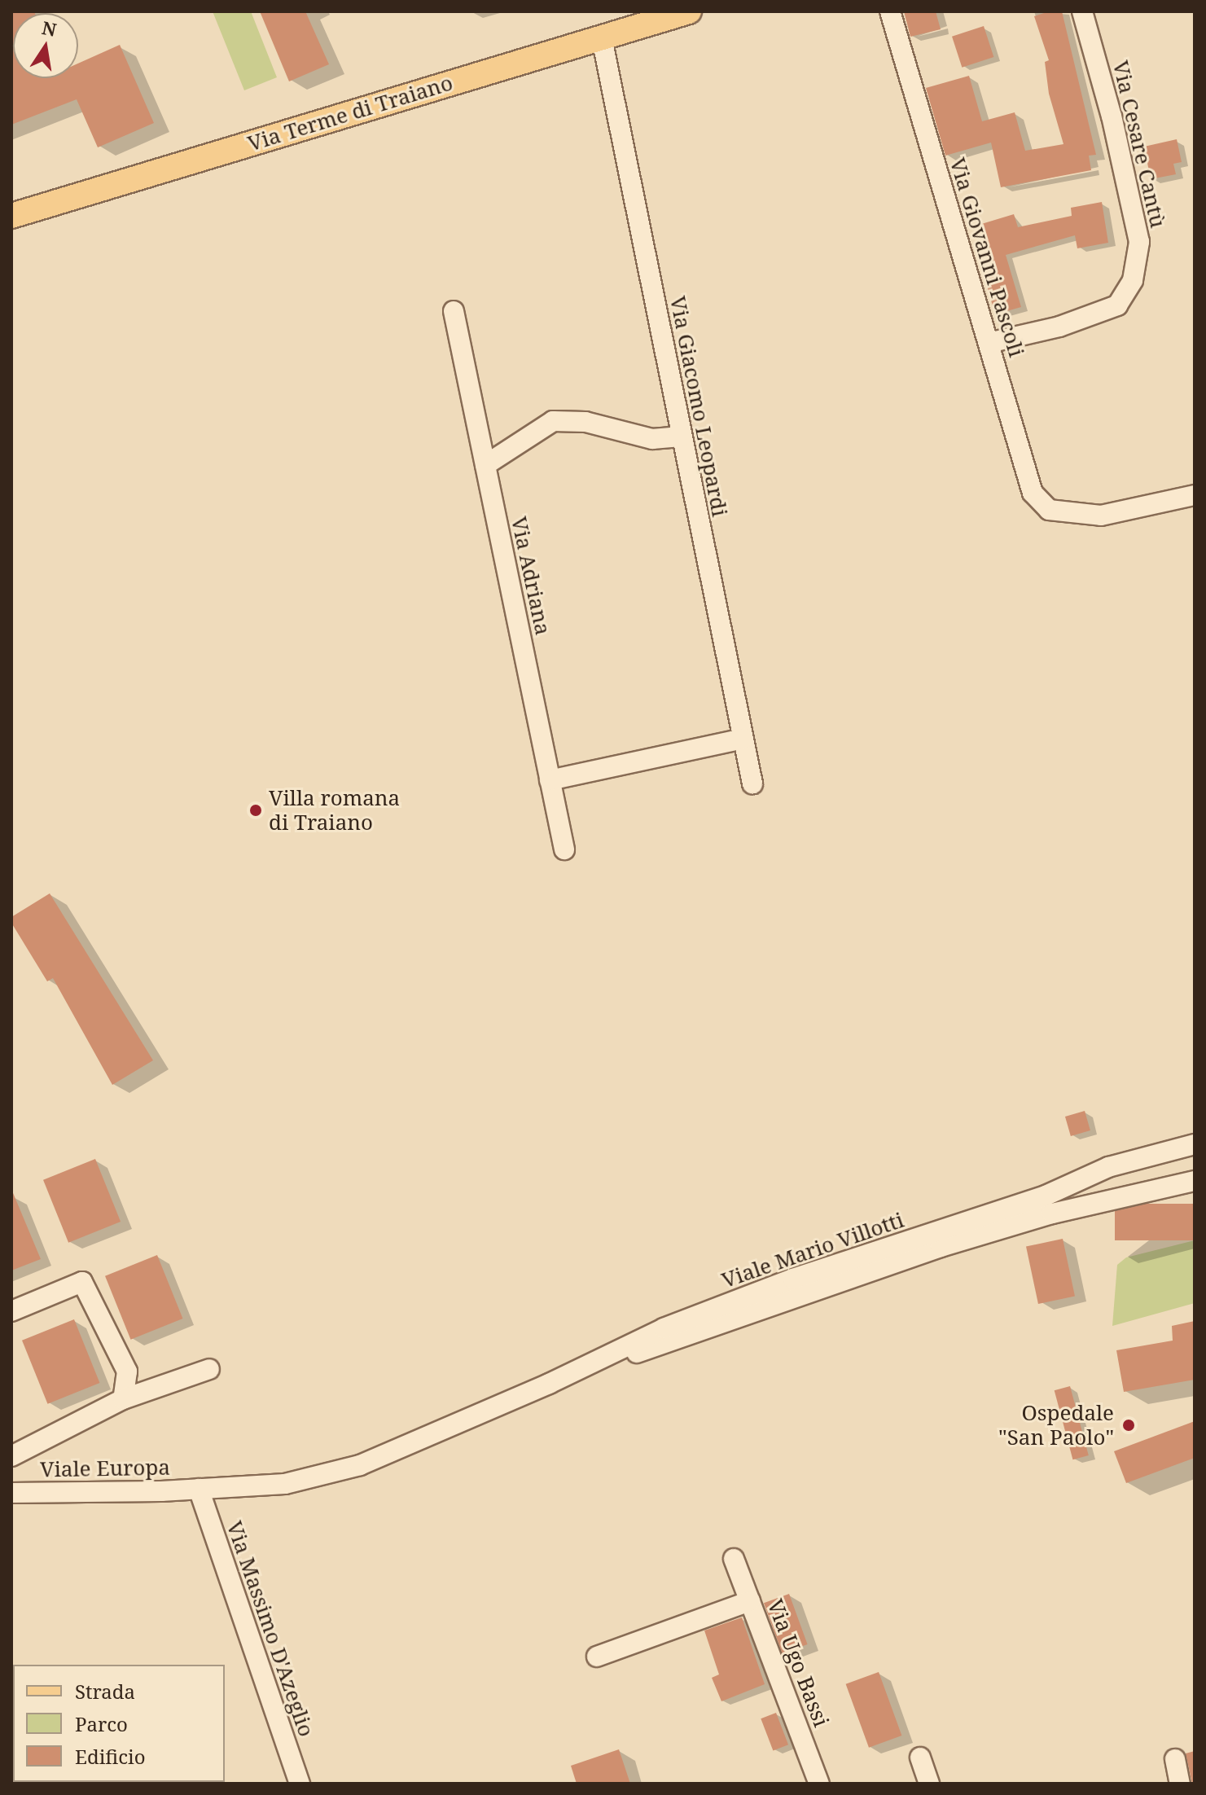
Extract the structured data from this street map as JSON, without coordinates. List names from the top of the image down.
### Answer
{
  "streets": {
    "main road": ["Via Terme di Traiano"],
    "street": [
      "Via Cesare Cantù",
      "Via Giovanni Pascoli",
      "Via Giacomo Leopardi",
      "Via Adriana",
      "Viale Mario Villotti",
      "Viale Europa",
      "Via Massimo D'Azeglio",
      "Via Ugo Bassi"
    ]
  },
  "crossings": [
    ["Via Terme di Traiano", "Via Giacomo Leopardi"],
    ["Via Cesare Cantù", "Via Giovanni Pascoli"],
    ["Viale Mario Villotti", "Viale Europa"],
    ["Viale Mario Villotti", "Via Massimo D'Azeglio"],
    ["Viale Europa", "Via Massimo D'Azeglio"]
  ],
  "places": ["Villa romana di Traiano", "Ospedale \"San Paolo\""],
  "legend": ["Strada", "Parco", "Edificio"],
  "north": "top"
}
